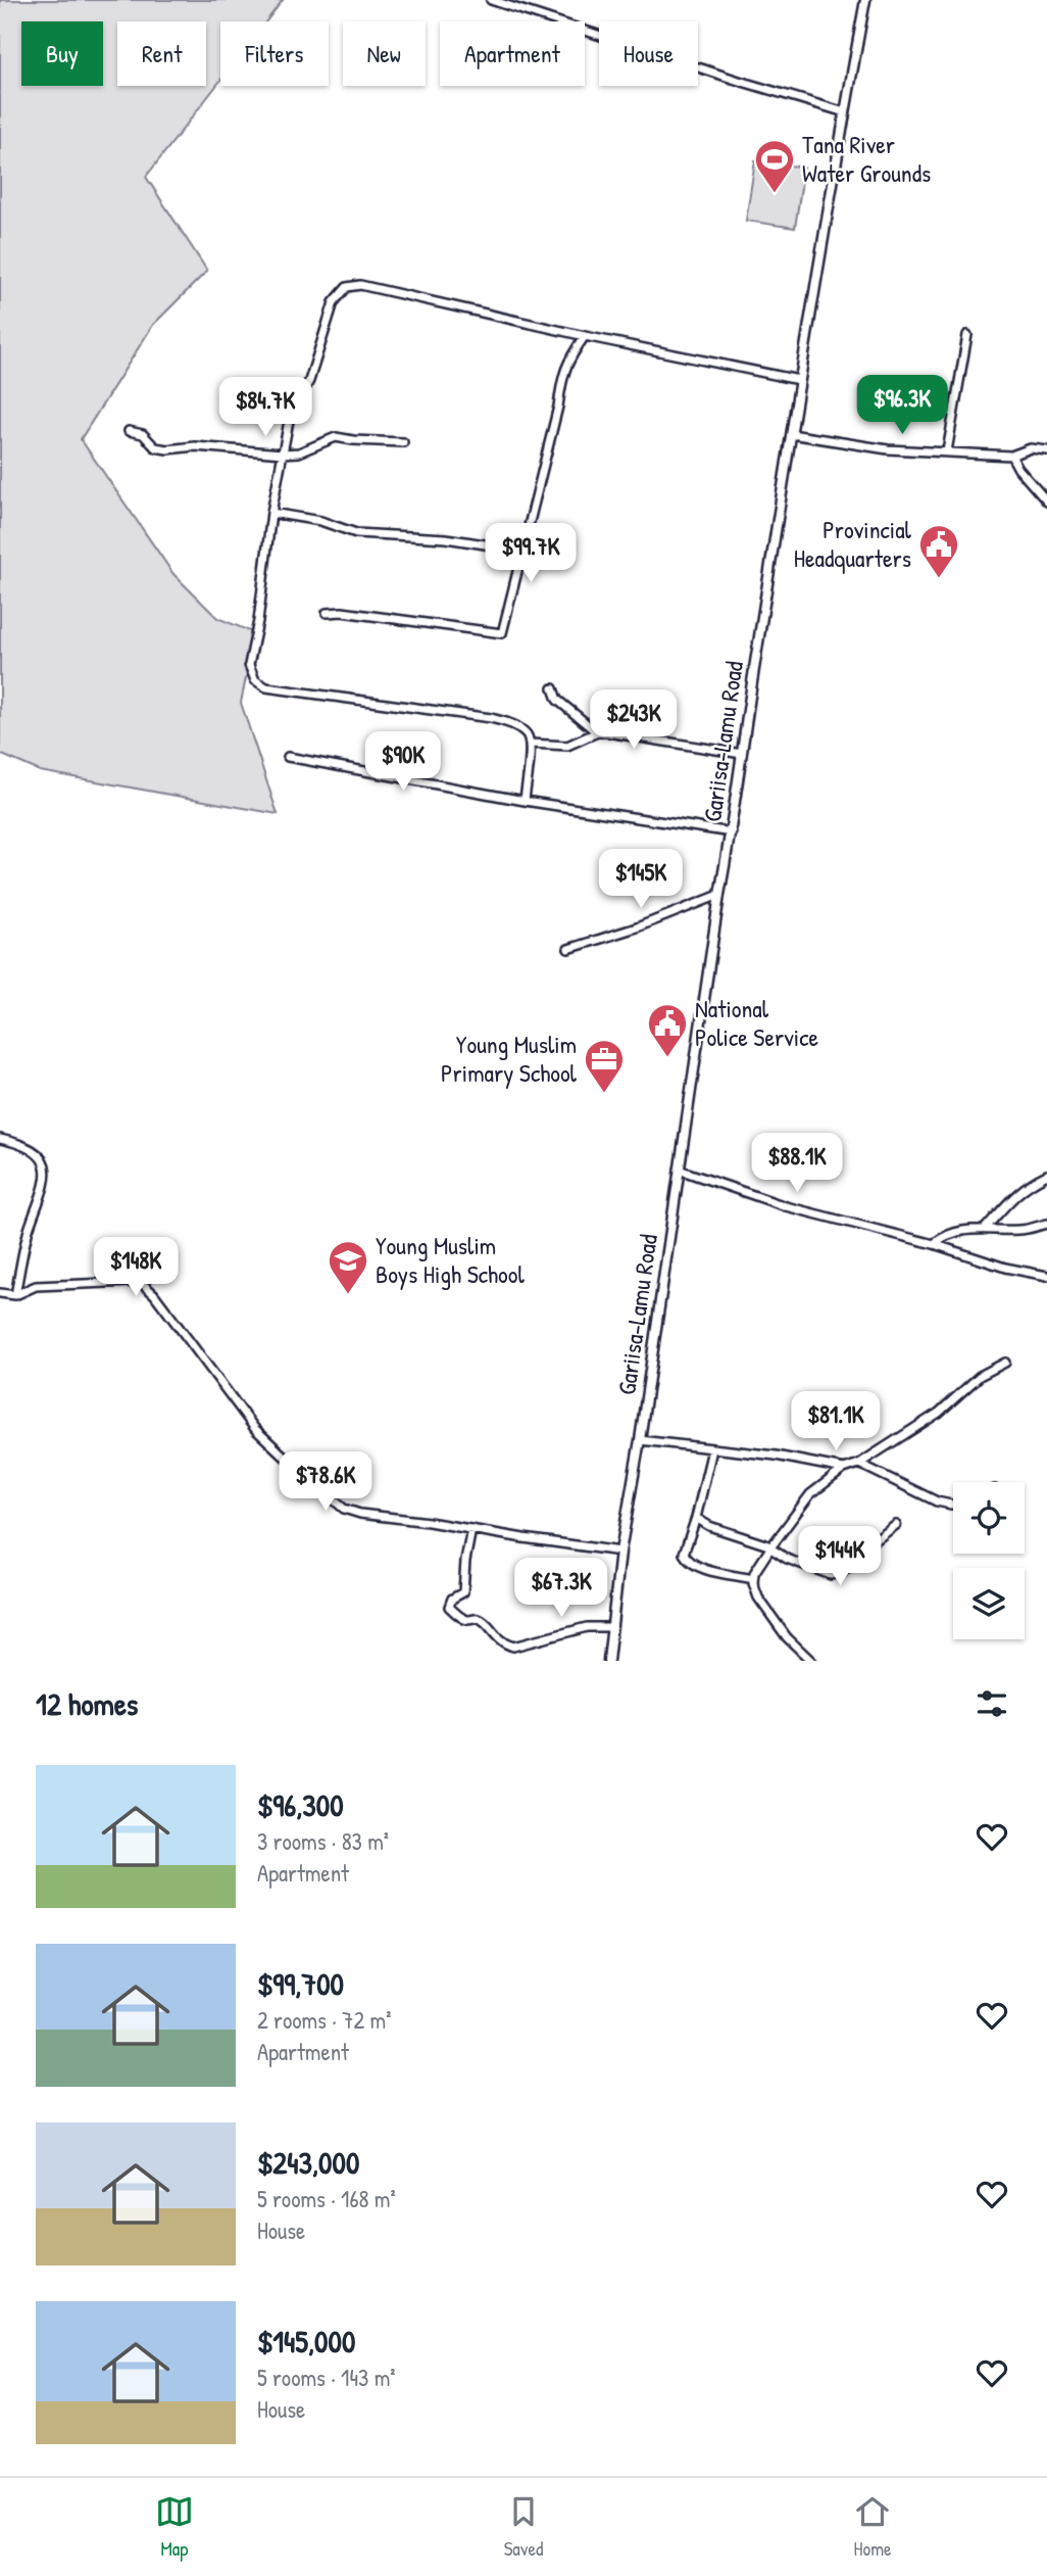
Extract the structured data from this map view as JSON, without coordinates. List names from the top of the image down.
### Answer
{
  "streets": {
    "street": ["Gariisa-Lamu Road"]
  },
  "places": {
    "sports": ["Tana River Water Grounds"],
    "public building": ["Provincial Headquarters", "National Police Service"],
    "office": ["Young Muslim Primary School"],
    "school or university": ["Young Muslim Boys High School"]
  },
  "page": {
    "chip": [
      "Buy",
      "Rent",
      "Filters",
      "New",
      "Apartment",
      "House"
    ],
    "price": [
      "$96.3K",
      "$84.7K",
      "$99.7K",
      "$243K",
      "$90K",
      "$145K",
      "$88.1K",
      "$148K",
      "$81.1K",
      "$78.6K",
      "$144K",
      "$67.3K"
    ],
    "heading": "12 homes",
    "list": [
      {
        "name": "$96,300",
        "note": "3 rooms · 83 m² · Apartment"
      },
      {
        "name": "$99,700",
        "note": "2 rooms · 72 m² · Apartment"
      },
      {
        "name": "$243,000",
        "note": "5 rooms · 168 m² · House"
      },
      {
        "name": "$145,000",
        "note": "5 rooms · 143 m² · House"
      }
    ],
    "tabs": ["Map", "Saved", "Home"]
  }
}
